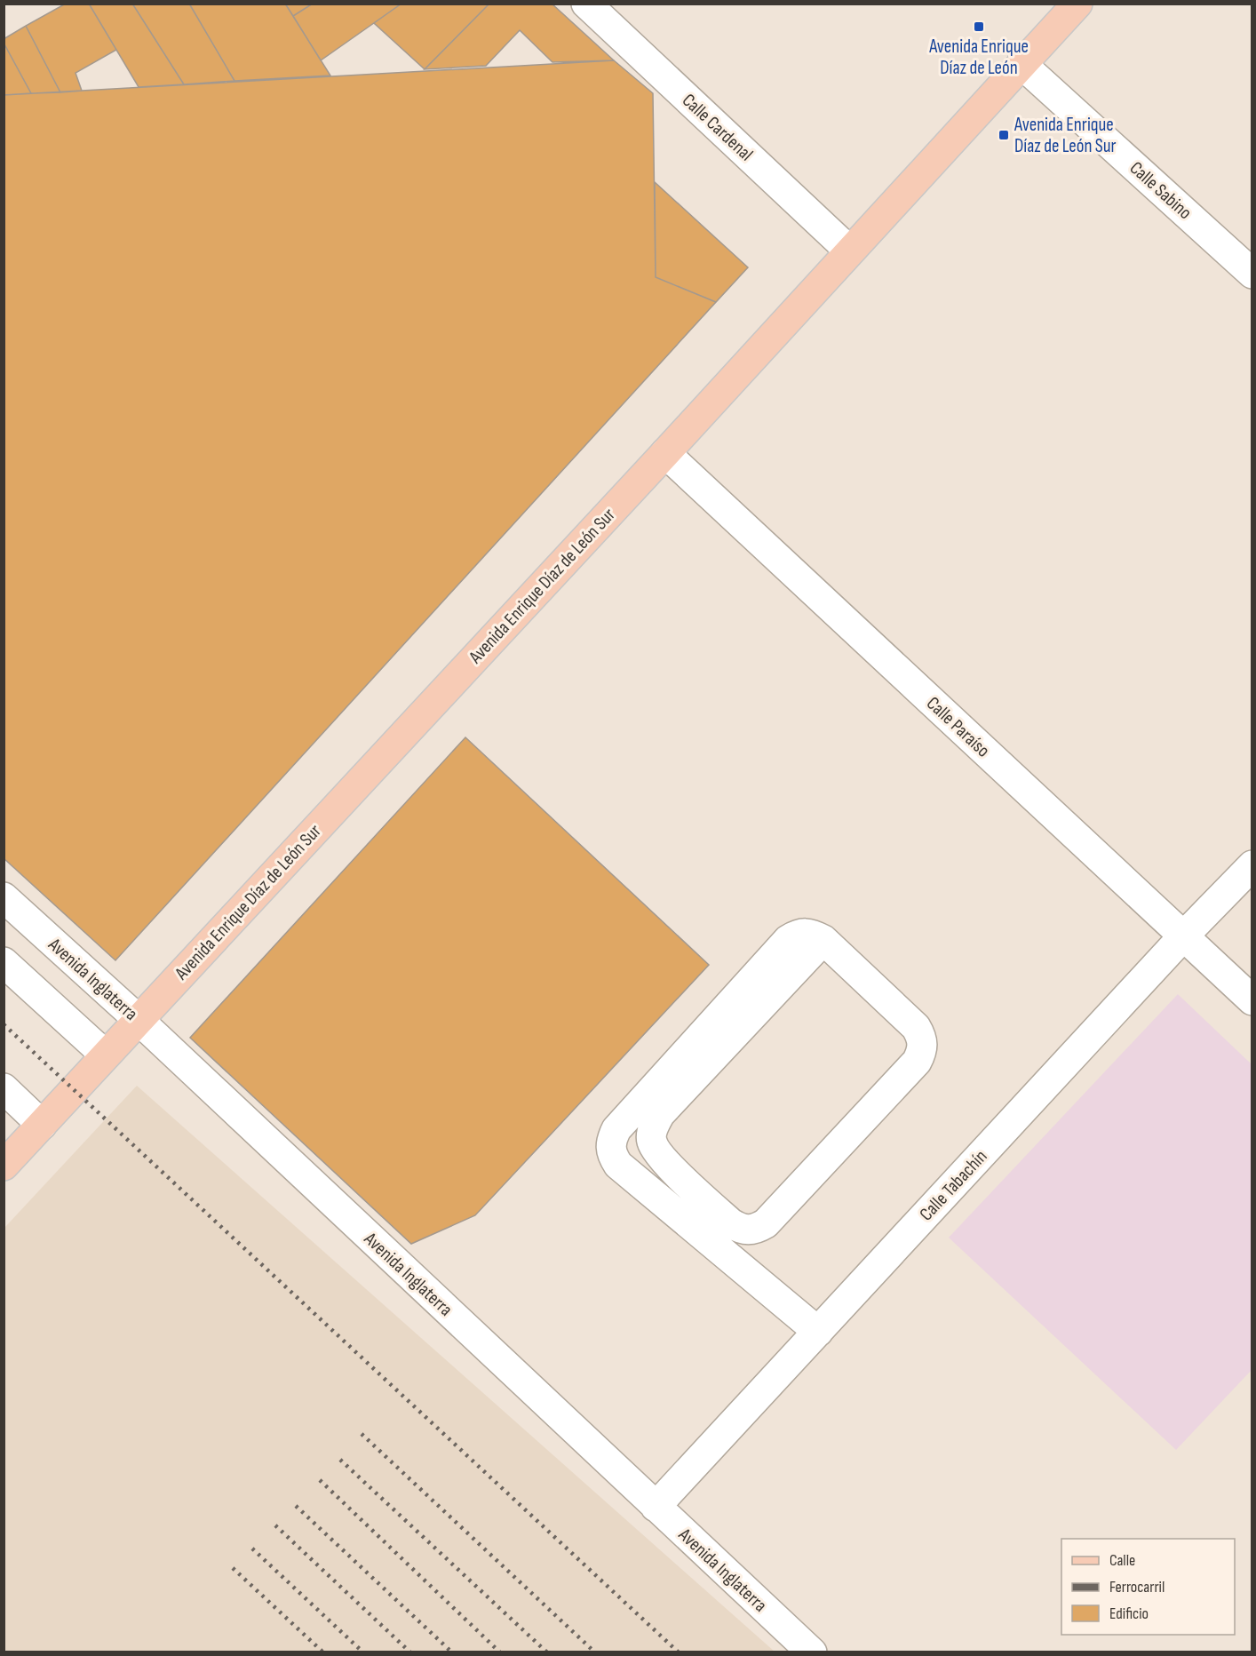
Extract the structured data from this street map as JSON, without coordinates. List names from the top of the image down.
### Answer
{
  "streets": {
    "main road": ["Avenida Enrique Díaz de León Sur"],
    "street": [
      "Calle Cardenal",
      "Calle Sabino",
      "Calle Paraíso",
      "Avenida Inglaterra",
      "Calle Tabachín"
    ]
  },
  "crossings": [
    ["Calle Cardenal", "Avenida Enrique Díaz de León Sur"],
    ["Calle Sabino", "Avenida Enrique Díaz de León Sur"],
    ["Avenida Enrique Díaz de León Sur", "Calle Paraíso"],
    ["Avenida Enrique Díaz de León Sur", "Avenida Inglaterra"],
    ["Calle Paraíso", "Calle Tabachín"],
    ["Avenida Inglaterra", "Calle Tabachín"]
  ],
  "places": {
    "transit": ["Avenida Enrique Díaz de León", "Avenida Enrique Díaz de León Sur"]
  },
  "legend": ["Calle", "Ferrocarril", "Edificio"]
}
